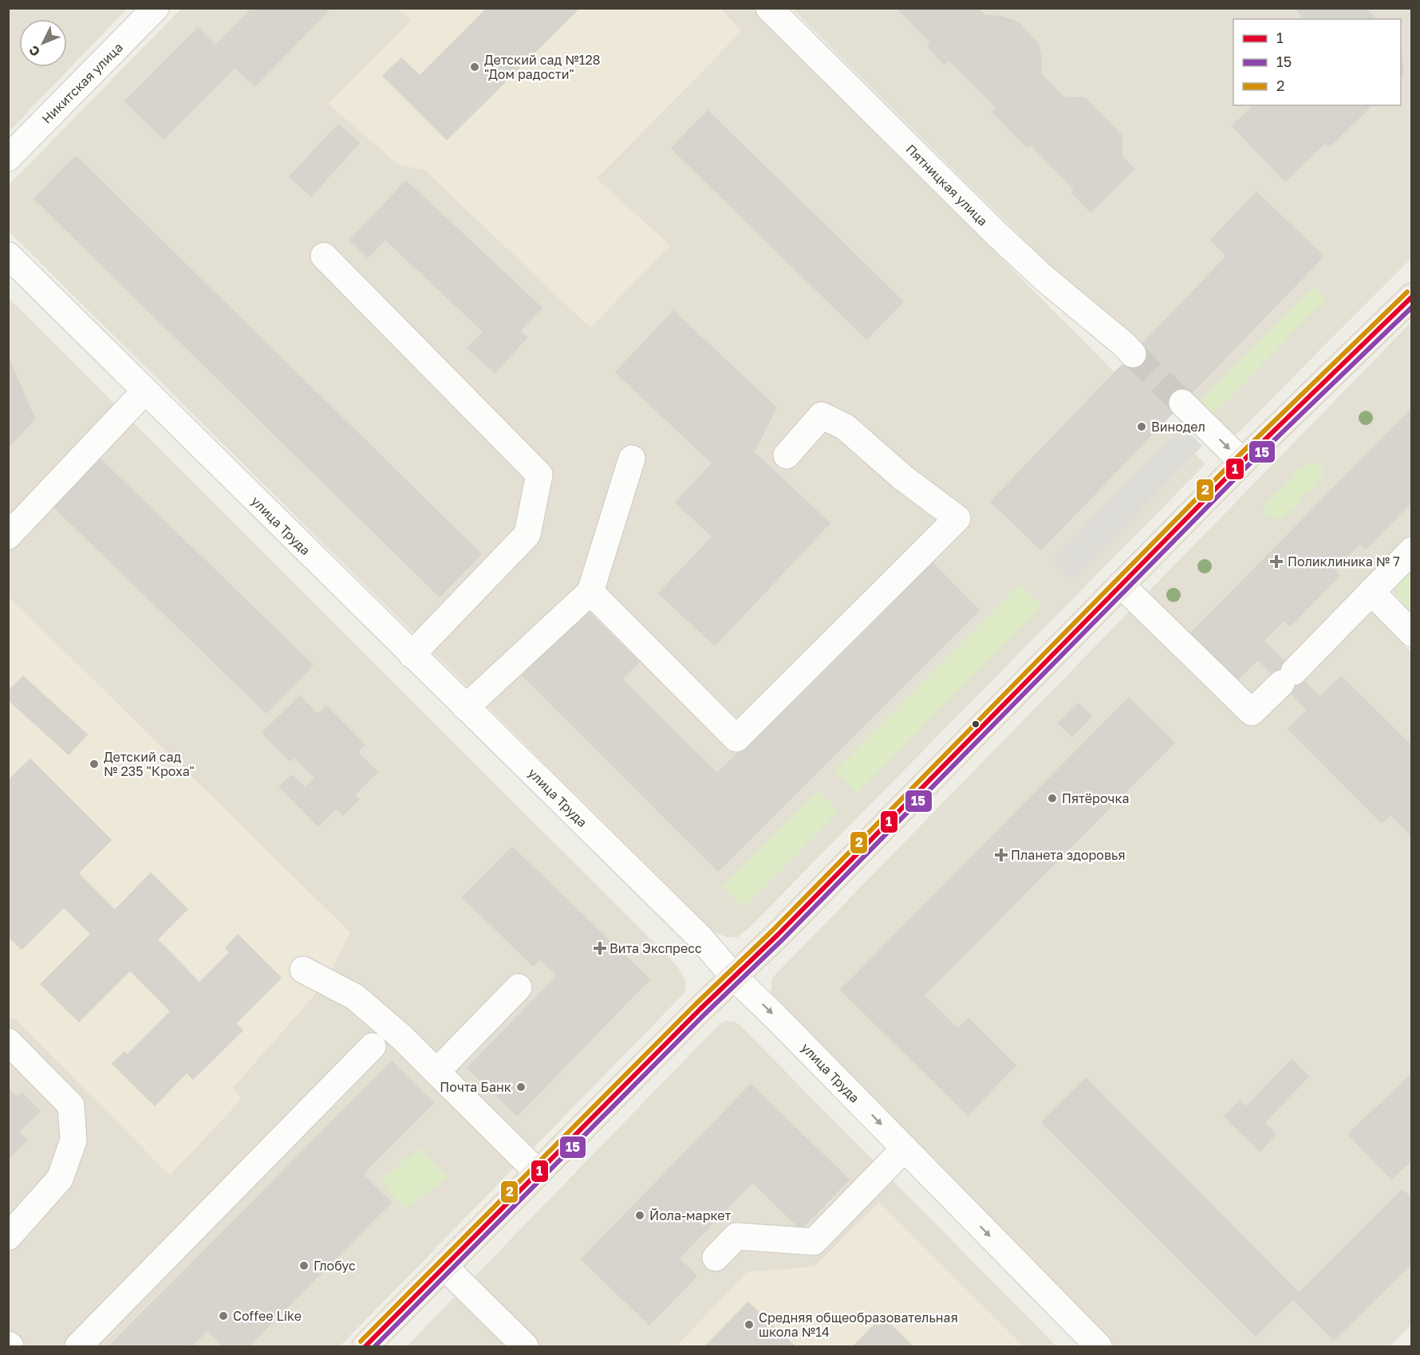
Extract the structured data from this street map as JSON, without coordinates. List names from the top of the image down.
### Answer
{
  "streets": {
    "street": ["Никитская улица", "Пятницкая улица", "улица Труда"]
  },
  "places": {
    "other": [
      "Детский сад №128 \"Дом радости\"",
      "Винодел",
      "Детский сад № 235 \"Кроха\"",
      "Пятёрочка",
      "Почта Банк",
      "Йола-маркет",
      "Глобус",
      "Coffee Like",
      "Средняя общеобразовательная школа №14"
    ],
    "health": ["Поликлиника № 7", "Планета здоровья", "Вита Экспресс"]
  },
  "lines": ["transit line 2", "transit line 1", "transit line 15"],
  "legend": ["1", "15", "2"],
  "north": "bottom left"
}
